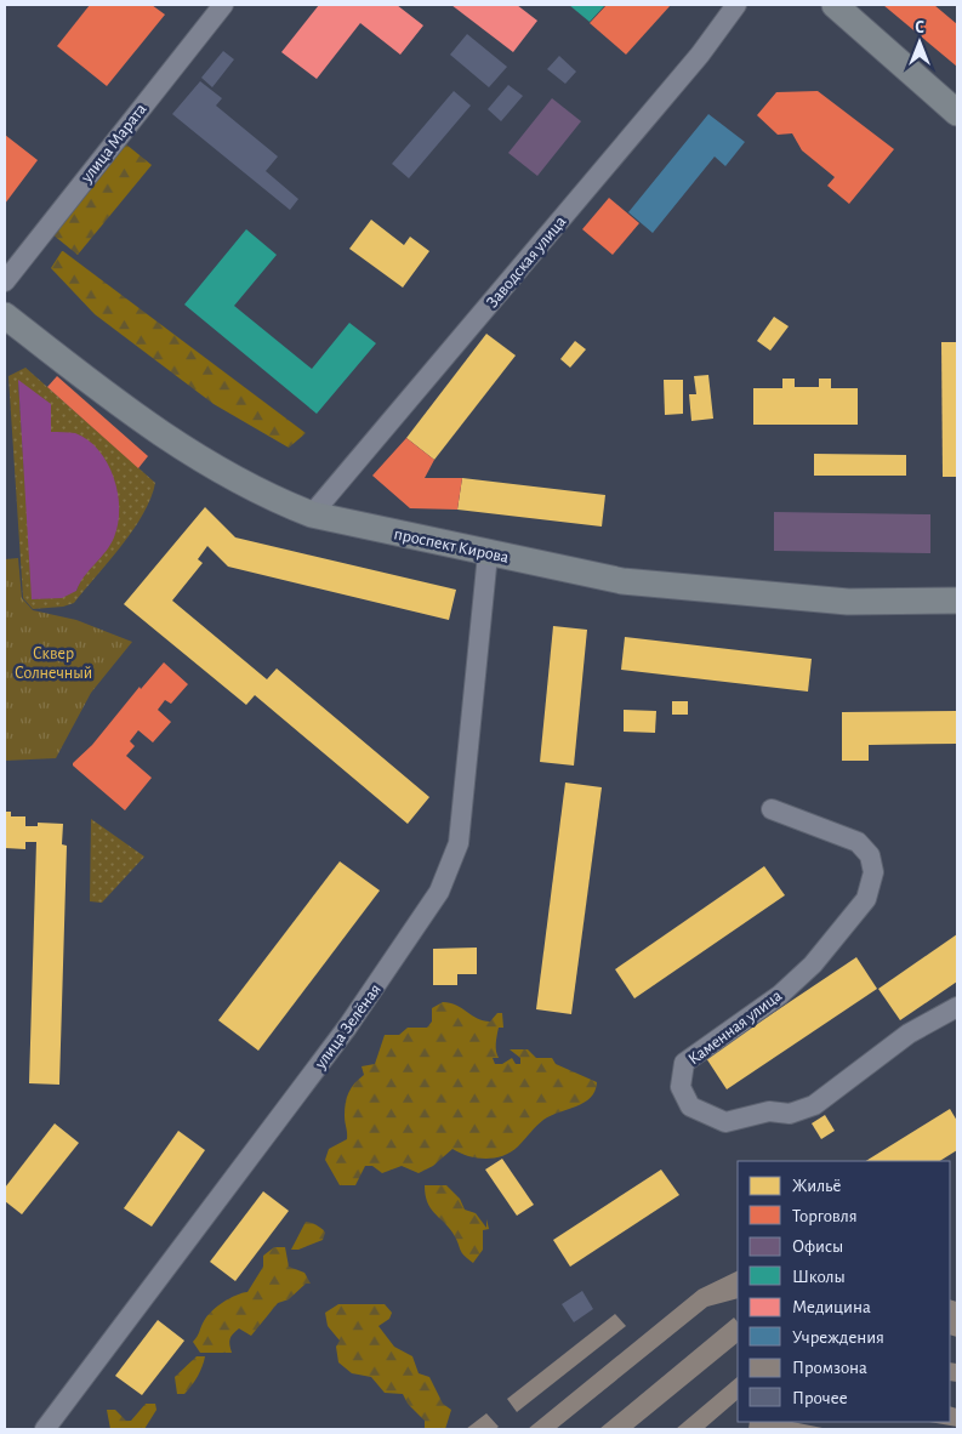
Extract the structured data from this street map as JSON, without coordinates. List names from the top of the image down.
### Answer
{
  "streets": {
    "main road": ["проспект Кирова"],
    "street": [
      "улица Марата",
      "Заводская улица",
      "улица Зелёная",
      "Каменная улица"
    ]
  },
  "crossings": [
    ["Заводская улица", "проспект Кирова"],
    ["проспект Кирова", "улица Зелёная"]
  ],
  "parks": ["Сквер Солнечный"],
  "legend": [
    "Жильё",
    "Торговля",
    "Офисы",
    "Школы",
    "Медицина",
    "Учреждения",
    "Промзона",
    "Прочее"
  ],
  "north": "top"
}
